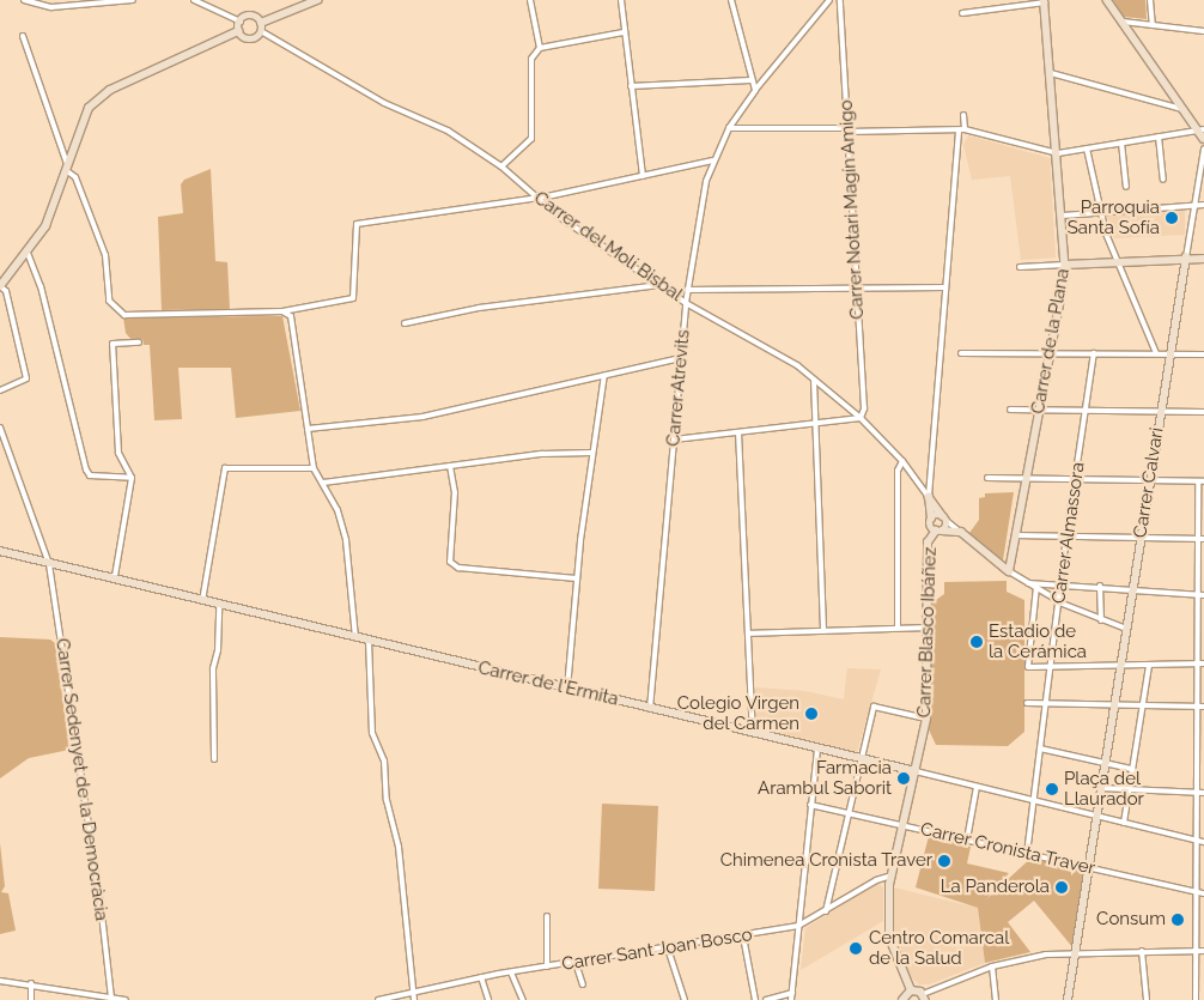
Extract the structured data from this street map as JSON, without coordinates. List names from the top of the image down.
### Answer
{
  "streets": {
    "street": [
      "Carrer Notari Magín Amigo",
      "Carrer del Molí Bisbal",
      "Carrer de la Plana",
      "Carrer Atrevits",
      "Carrer Calvari",
      "Carrer Almassora",
      "Carrer Blasco Ibáñez",
      "Carrer de l'Ermita",
      "Carrer Sedenyet de la Democràcia",
      "Carrer Cronista Traver",
      "Carrer Sant Joan Bosco"
    ]
  },
  "crossings": [
    ["Carrer Notari Magín Amigo", "Carrer del Molí Bisbal"],
    ["Carrer del Molí Bisbal", "Carrer de la Plana"],
    ["Carrer del Molí Bisbal", "Carrer Atrevits"],
    ["Carrer del Molí Bisbal", "Carrer Calvari"],
    ["Carrer del Molí Bisbal", "Carrer Almassora"],
    ["Carrer del Molí Bisbal", "Carrer Blasco Ibáñez"],
    ["Carrer Atrevits", "Carrer de l'Ermita"],
    ["Carrer Calvari", "Carrer de l'Ermita"],
    ["Carrer Calvari", "Carrer Cronista Traver"],
    ["Carrer Blasco Ibáñez", "Carrer de l'Ermita"],
    ["Carrer Blasco Ibáñez", "Carrer Cronista Traver"],
    ["Carrer Blasco Ibáñez", "Carrer Sant Joan Bosco"],
    ["Carrer de l'Ermita", "Carrer Sedenyet de la Democràcia"]
  ],
  "places": [
    "Parroquia Santa Sofía",
    "Estadio de la Cerámica",
    "Colegio Virgen del Carmen",
    "Farmacia Arambul Saborit",
    "Plaça del Llaurador",
    "Chimenea Cronista Traver",
    "La Panderola",
    "Consum",
    "Centro Comarcal de la Salud"
  ]
}
